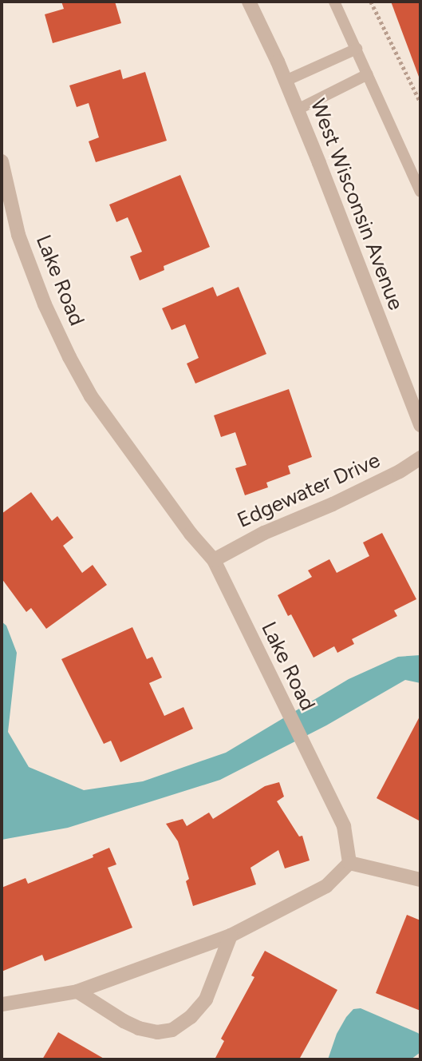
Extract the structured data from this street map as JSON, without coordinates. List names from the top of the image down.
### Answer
{
  "streets": {
    "street": ["West Wisconsin Avenue", "Lake Road", "Edgewater Drive"]
  },
  "crossings": [
    ["Lake Road", "Edgewater Drive"]
  ]
}
